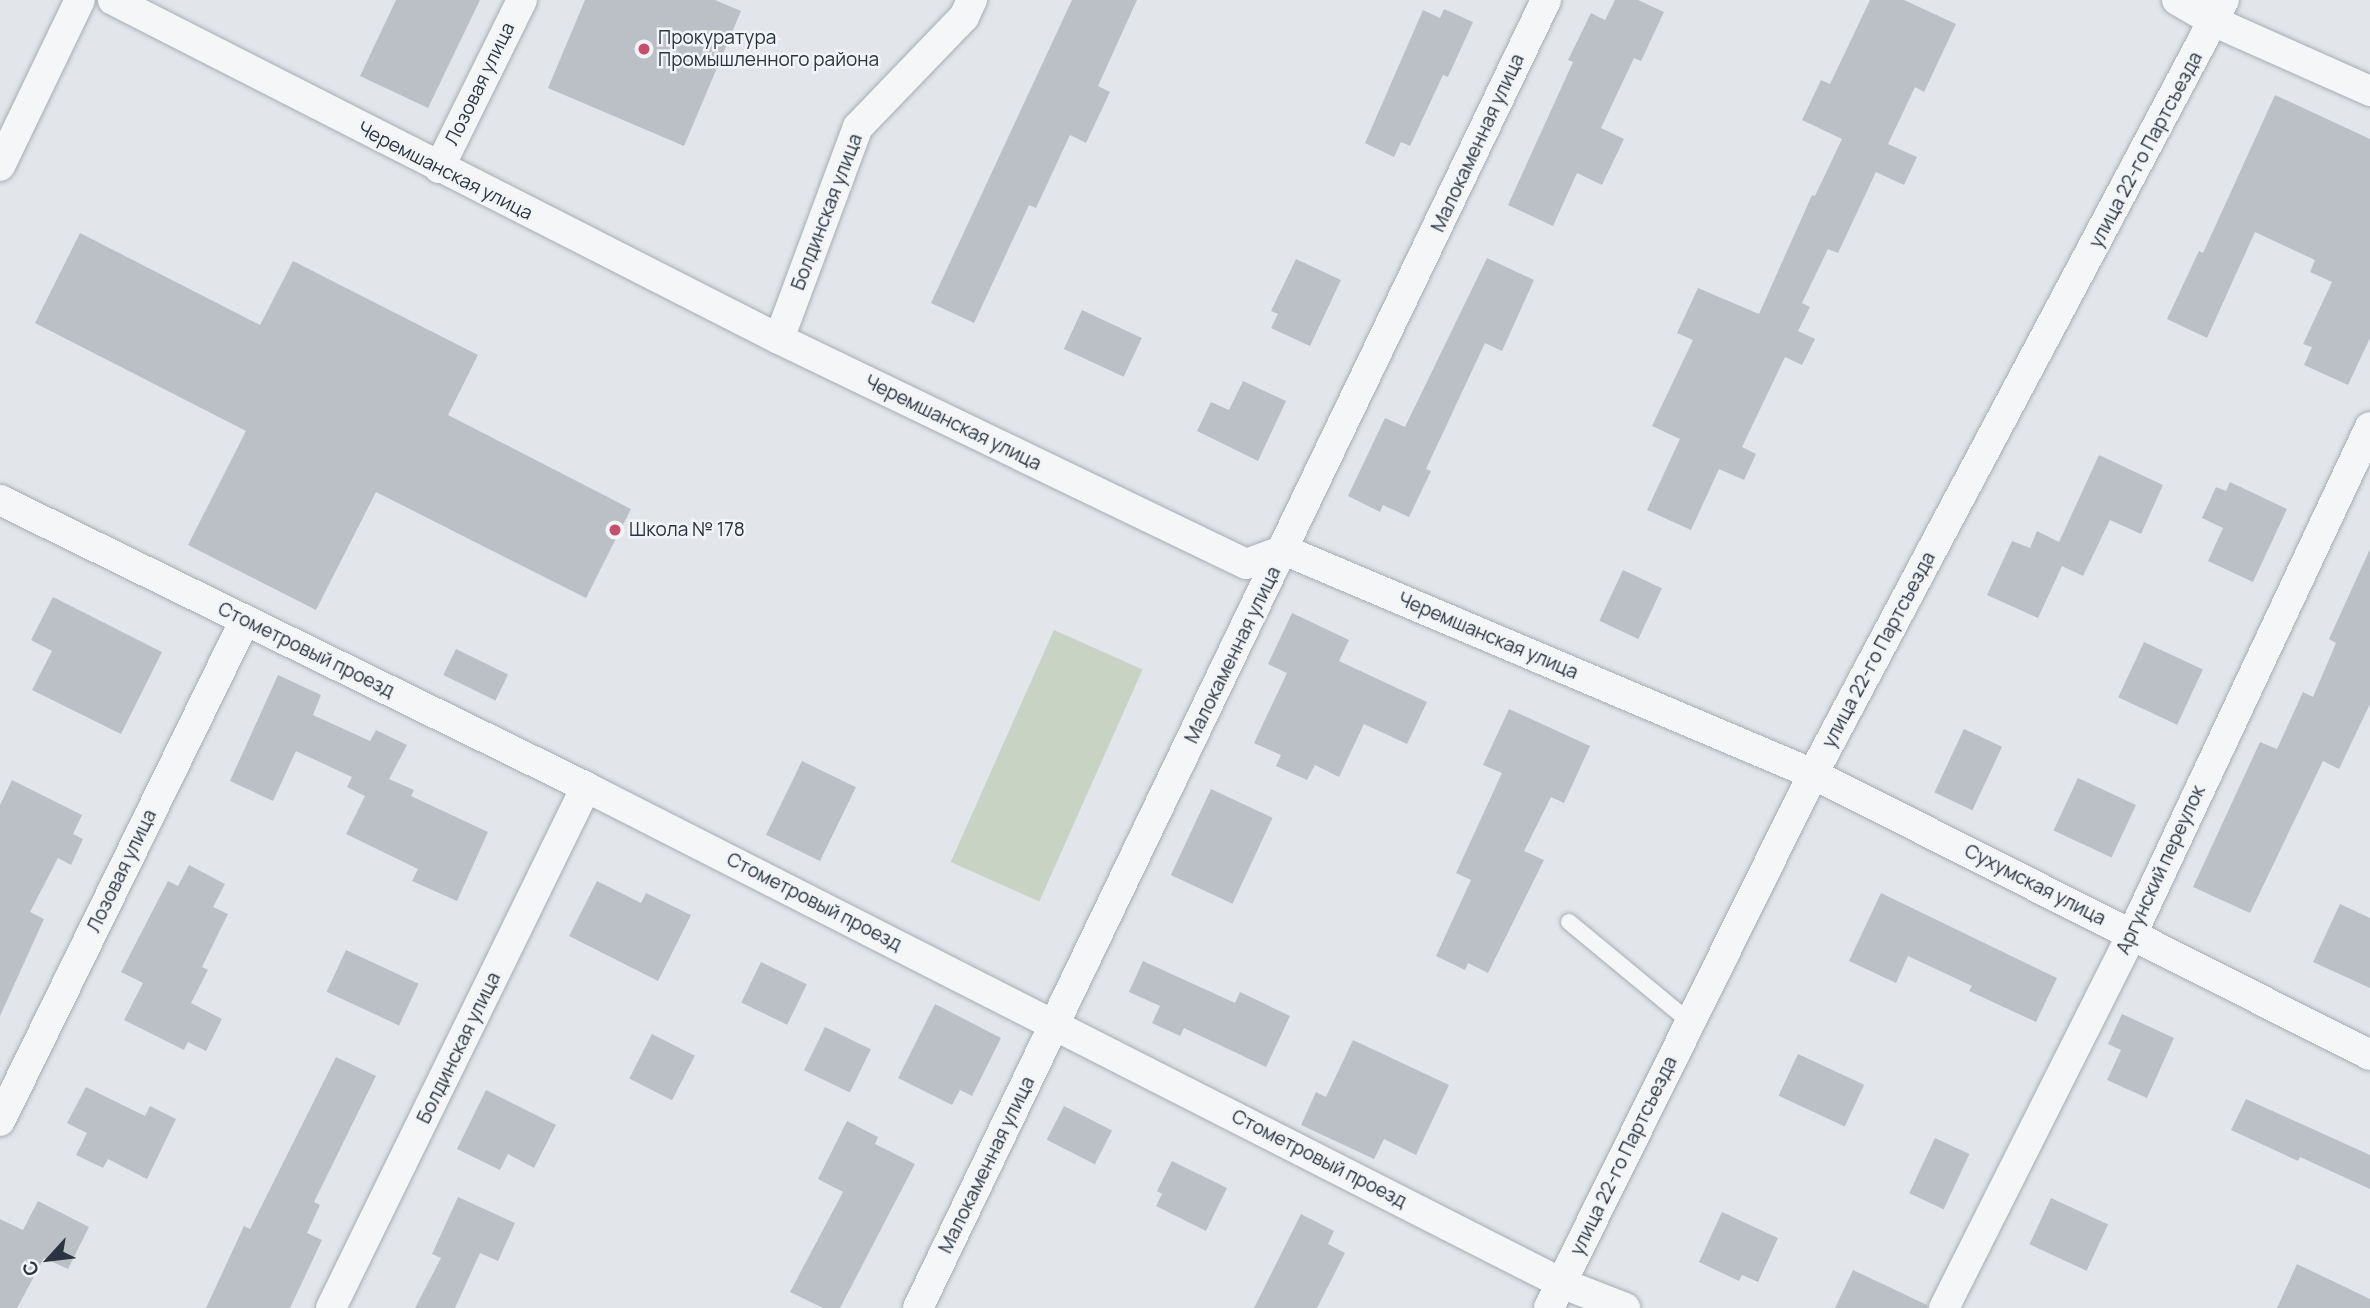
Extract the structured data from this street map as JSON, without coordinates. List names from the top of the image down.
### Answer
{
  "streets": {
    "street": [
      "Лозовая улица",
      "Малокаменная улица",
      "улица 22-го Партсъезда",
      "Черемшанская улица",
      "Болдинская улица",
      "Стометровый проезд",
      "Аргунский переулок",
      "Сухумская улица"
    ]
  },
  "crossings": [
    ["Лозовая улица", "Черемшанская улица"],
    ["Лозовая улица", "Стометровый проезд"],
    ["Малокаменная улица", "Черемшанская улица"],
    ["Малокаменная улица", "Стометровый проезд"],
    ["улица 22-го Партсъезда", "Черемшанская улица"],
    ["улица 22-го Партсъезда", "Стометровый проезд"],
    ["улица 22-го Партсъезда", "Сухумская улица"],
    ["Черемшанская улица", "Болдинская улица"],
    ["Черемшанская улица", "Сухумская улица"],
    ["Болдинская улица", "Стометровый проезд"],
    ["Аргунский переулок", "Сухумская улица"]
  ],
  "places": ["Прокуратура Промышленного района", "Школа № 178"],
  "north": "bottom left"
}
